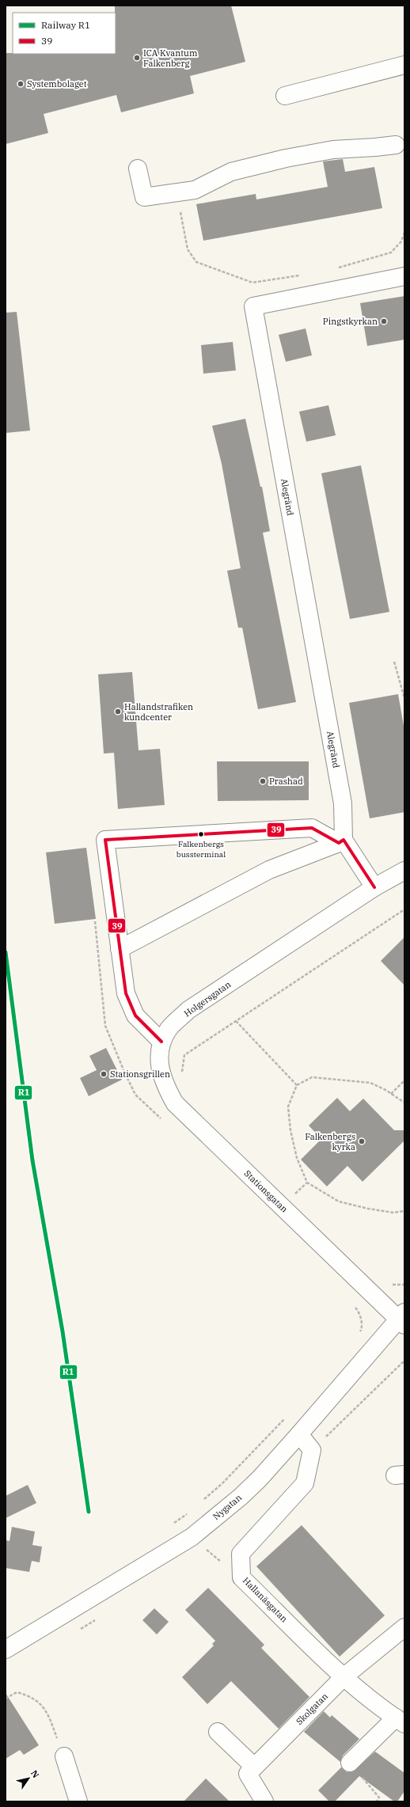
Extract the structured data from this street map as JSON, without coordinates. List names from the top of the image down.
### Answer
{
  "streets": {
    "street": [
      "Alegränd",
      "Holgersgatan",
      "Stationsgatan",
      "Nygatan",
      "Hallanäsgatan",
      "Skolgatan"
    ]
  },
  "crossings": [
    ["Holgersgatan", "Stationsgatan"],
    ["Stationsgatan", "Nygatan"],
    ["Hallanäsgatan", "Skolgatan"]
  ],
  "places": [
    "ICA Kvantum Falkenberg",
    "Systembolaget",
    "Pingstkyrkan",
    "Hallandstrafiken kundcenter",
    "Prashad",
    "Falkenbergs bussterminal",
    "Stationsgrillen",
    "Falkenbergs kyrka"
  ],
  "lines": ["transit line 39", "rail line R1"],
  "legend": ["Railway R1", "39"],
  "north": "top right"
}
